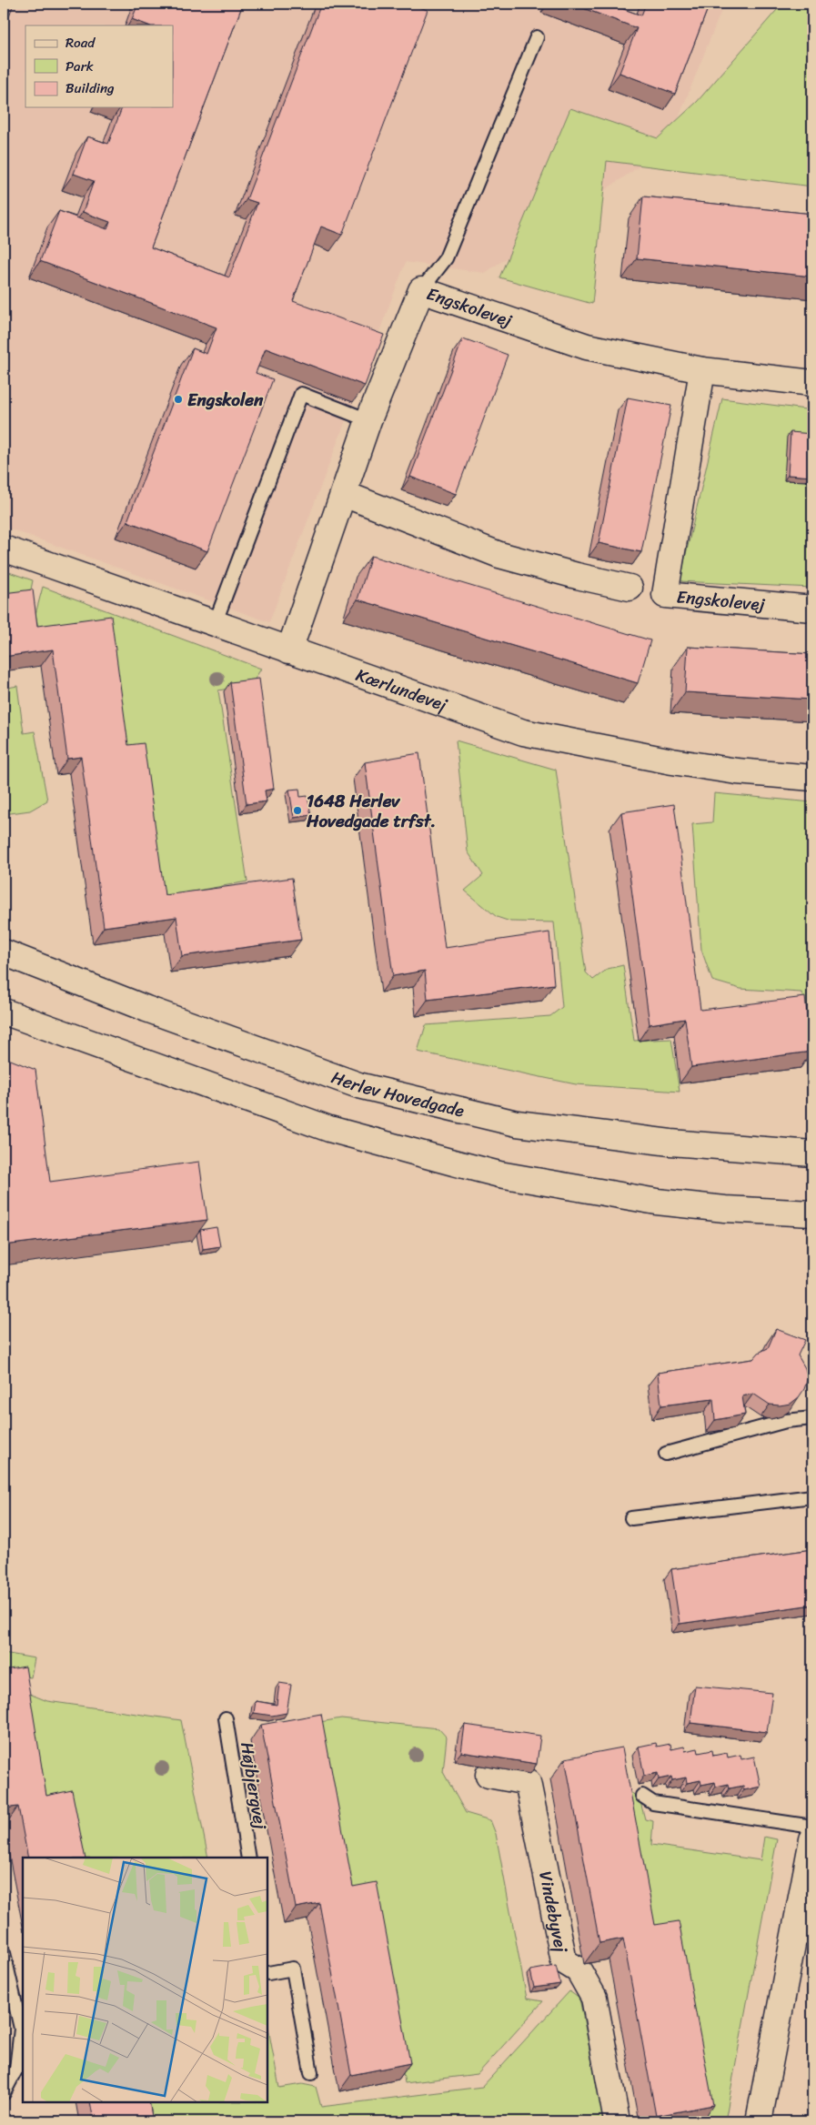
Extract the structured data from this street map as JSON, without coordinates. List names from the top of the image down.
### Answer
{
  "streets": {
    "street": [
      "Engskolevej",
      "Kærlundevej",
      "Herlev Hovedgade",
      "Vindebyvej"
    ],
    "lane": ["Højbjergvej"]
  },
  "crossings": [
    ["Engskolevej", "Kærlundevej"]
  ],
  "places": ["Engskolen", "1648 Herlev Hovedgade trfst."],
  "legend": ["Road", "Park", "Building"]
}
